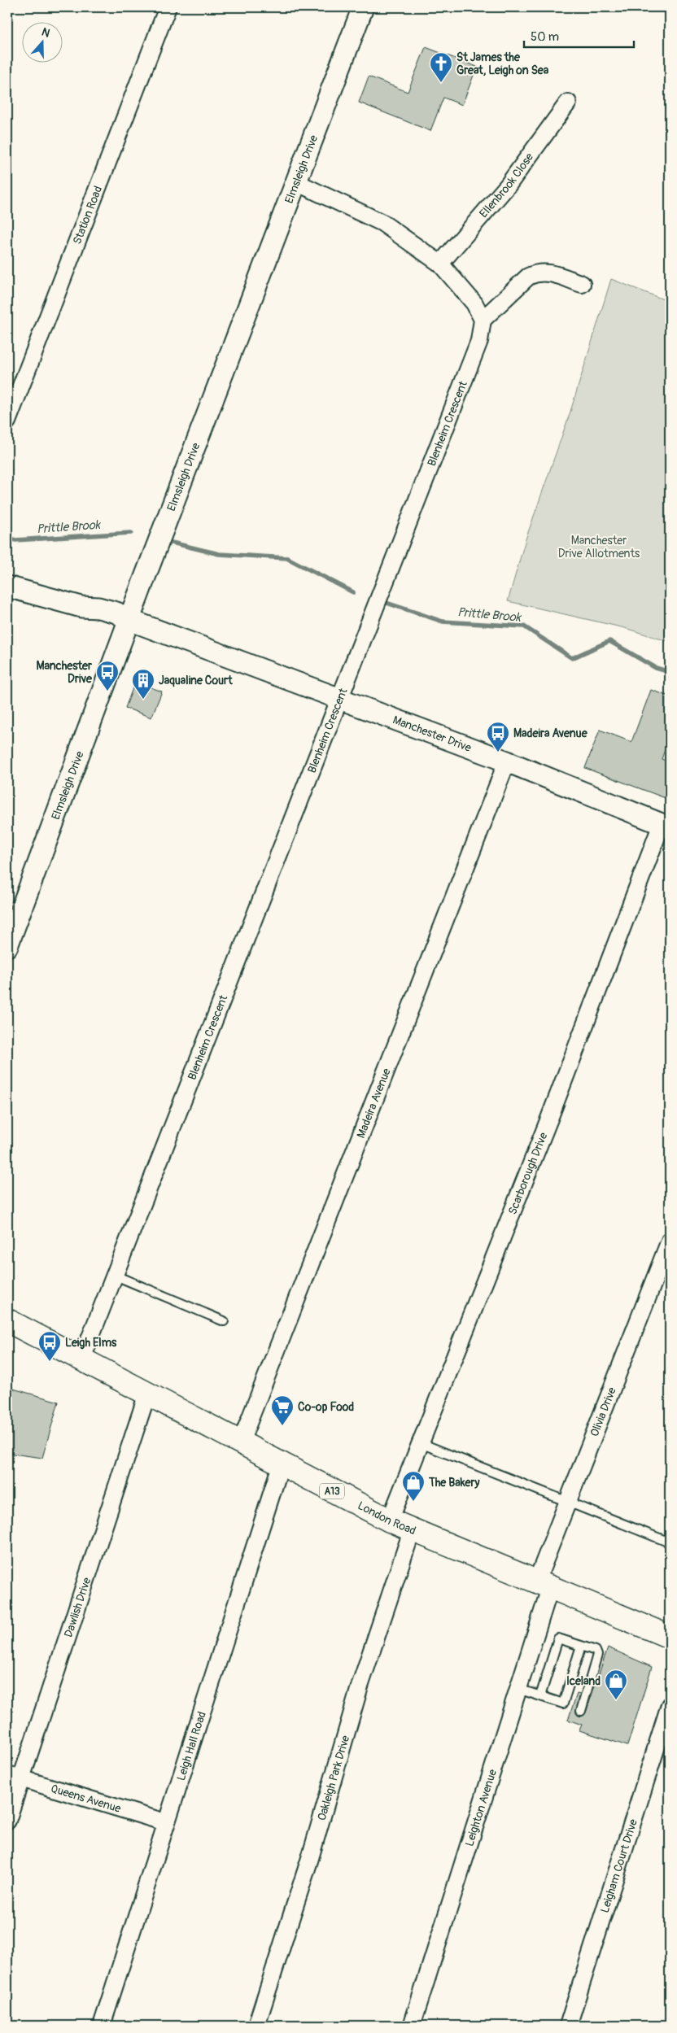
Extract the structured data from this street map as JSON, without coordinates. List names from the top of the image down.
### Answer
{
  "streets": {
    "main road": ["A13", "London Road"],
    "street": [
      "Elmsleigh Drive",
      "Ellenbrook Close",
      "Station Road",
      "Blenheim Crescent",
      "Manchester Drive",
      "Madeira Avenue",
      "Scarborough Drive",
      "Olivia Drive",
      "Dawlish Drive",
      "Leigh Hall Road",
      "Oakleigh Park Drive",
      "Queens Avenue",
      "Leighton Avenue",
      "Leigham Court Drive"
    ]
  },
  "crossings": [
    ["Elmsleigh Drive", "Manchester Drive"],
    ["Blenheim Crescent", "Manchester Drive"],
    ["Blenheim Crescent", "London Road"],
    ["Manchester Drive", "Madeira Avenue"],
    ["Manchester Drive", "Scarborough Drive"],
    ["Madeira Avenue", "London Road"],
    ["Scarborough Drive", "London Road"],
    ["Olivia Drive", "London Road"],
    ["Olivia Drive", "Leighton Avenue"],
    ["London Road", "Dawlish Drive"],
    ["London Road", "Leigh Hall Road"],
    ["London Road", "Oakleigh Park Drive"],
    ["London Road", "Leighton Avenue"],
    ["Dawlish Drive", "Queens Avenue"],
    ["Leigh Hall Road", "Queens Avenue"]
  ],
  "water": ["Prittle Brook"],
  "parks": ["Manchester Drive Allotments"],
  "places": {
    "church": ["St James the Great, Leigh on Sea"],
    "bus stop": ["Manchester Drive", "Madeira Avenue", "Leigh Elms"],
    "building": ["Jaqualine Court"],
    "supermarket": ["Co-op Food"],
    "shop": ["The Bakery", "Iceland"]
  },
  "scale_bar": "50 m",
  "north": "top"
}
